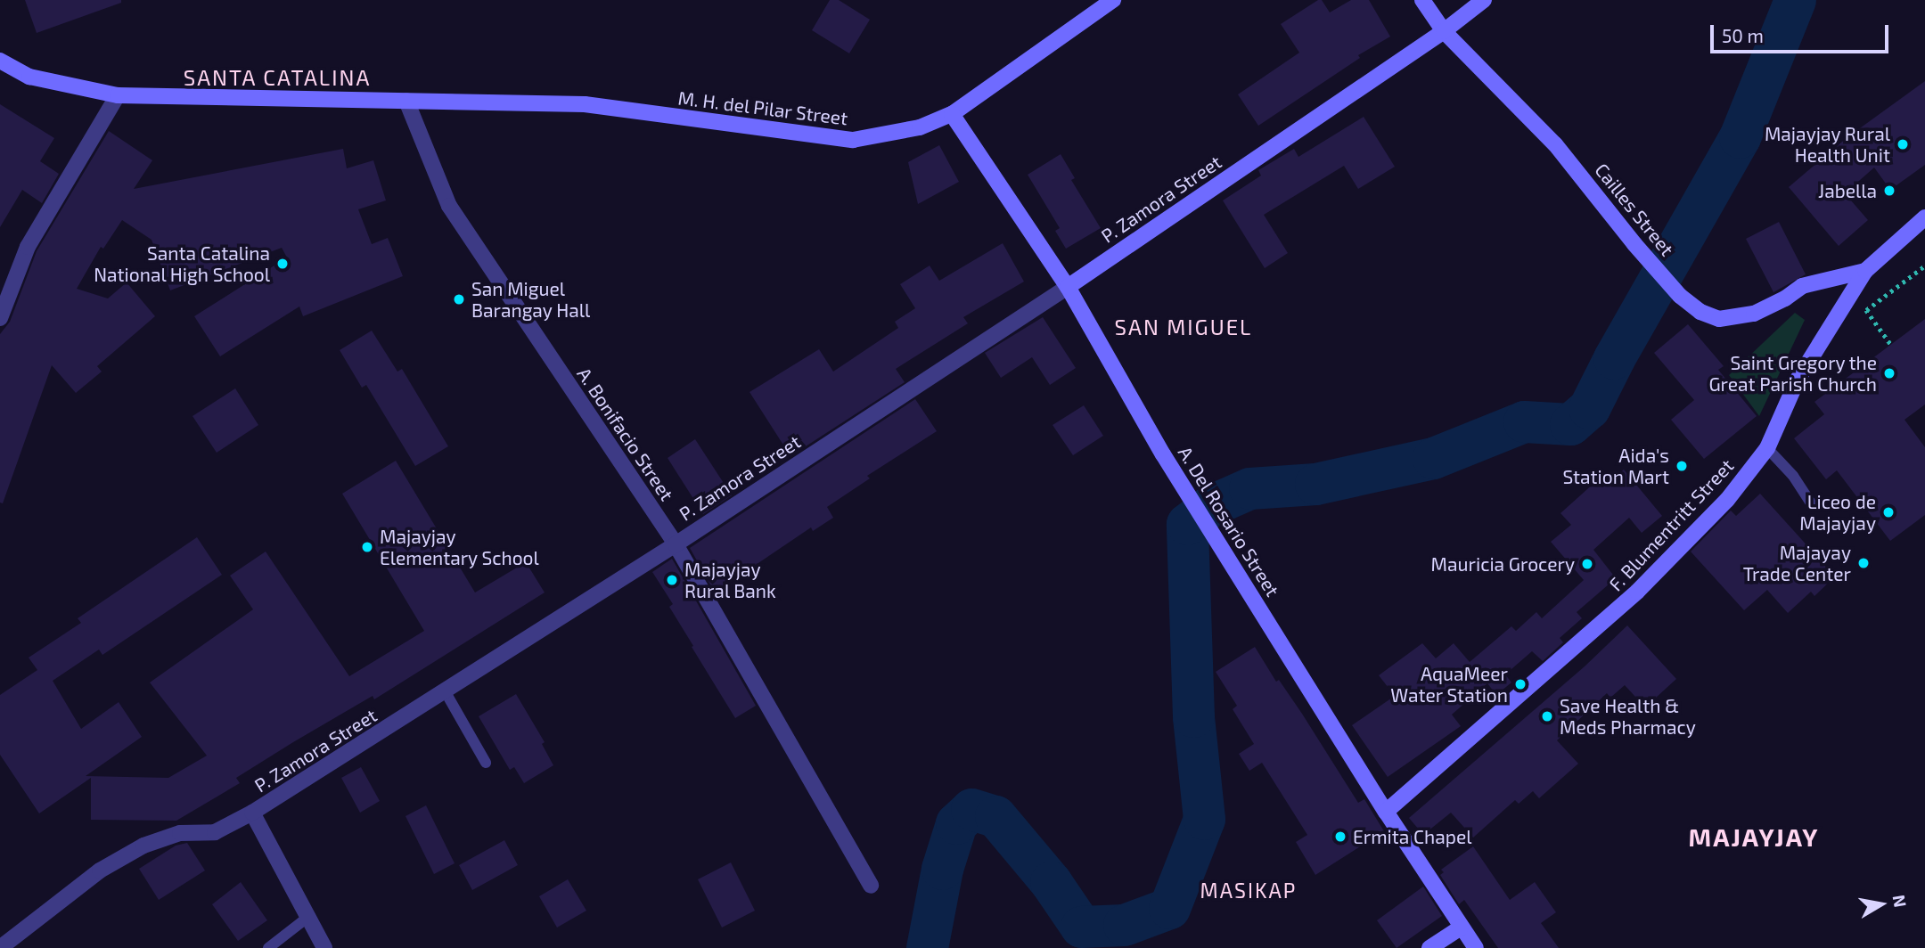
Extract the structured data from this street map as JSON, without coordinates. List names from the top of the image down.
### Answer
{
  "streets": {
    "main road": [
      "M. H. del Pilar Street",
      "P. Zamora Street",
      "Cailles Street",
      "A. Del Rosario Street",
      "F. Blumentritt Street"
    ],
    "street": ["A. Bonifacio Street"]
  },
  "crossings": [
    ["M. H. del Pilar Street", "A. Bonifacio Street"],
    ["M. H. del Pilar Street", "A. Del Rosario Street"],
    ["P. Zamora Street", "Cailles Street"],
    ["P. Zamora Street", "A. Bonifacio Street"],
    ["P. Zamora Street", "A. Del Rosario Street"],
    ["Cailles Street", "F. Blumentritt Street"],
    ["A. Del Rosario Street", "F. Blumentritt Street"]
  ],
  "districts": [
    "SANTA CATALINA",
    "SAN MIGUEL",
    "MAJAYJAY",
    "MASIKAP"
  ],
  "places": [
    "Majayjay Rural Health Unit",
    "Jabella",
    "Santa Catalina National High School",
    "San Miguel Barangay Hall",
    "Saint Gregory the Great Parish Church",
    "Aida's Station Mart",
    "Liceo de Majayjay",
    "Majayjay Elementary School",
    "Majayay Trade Center",
    "Mauricia Grocery",
    "Majayjay Rural Bank",
    "AquaMeer Water Station",
    "Save Health & Meds Pharmacy",
    "Ermita Chapel"
  ],
  "scale_bar": "50 m",
  "north": "right"
}
